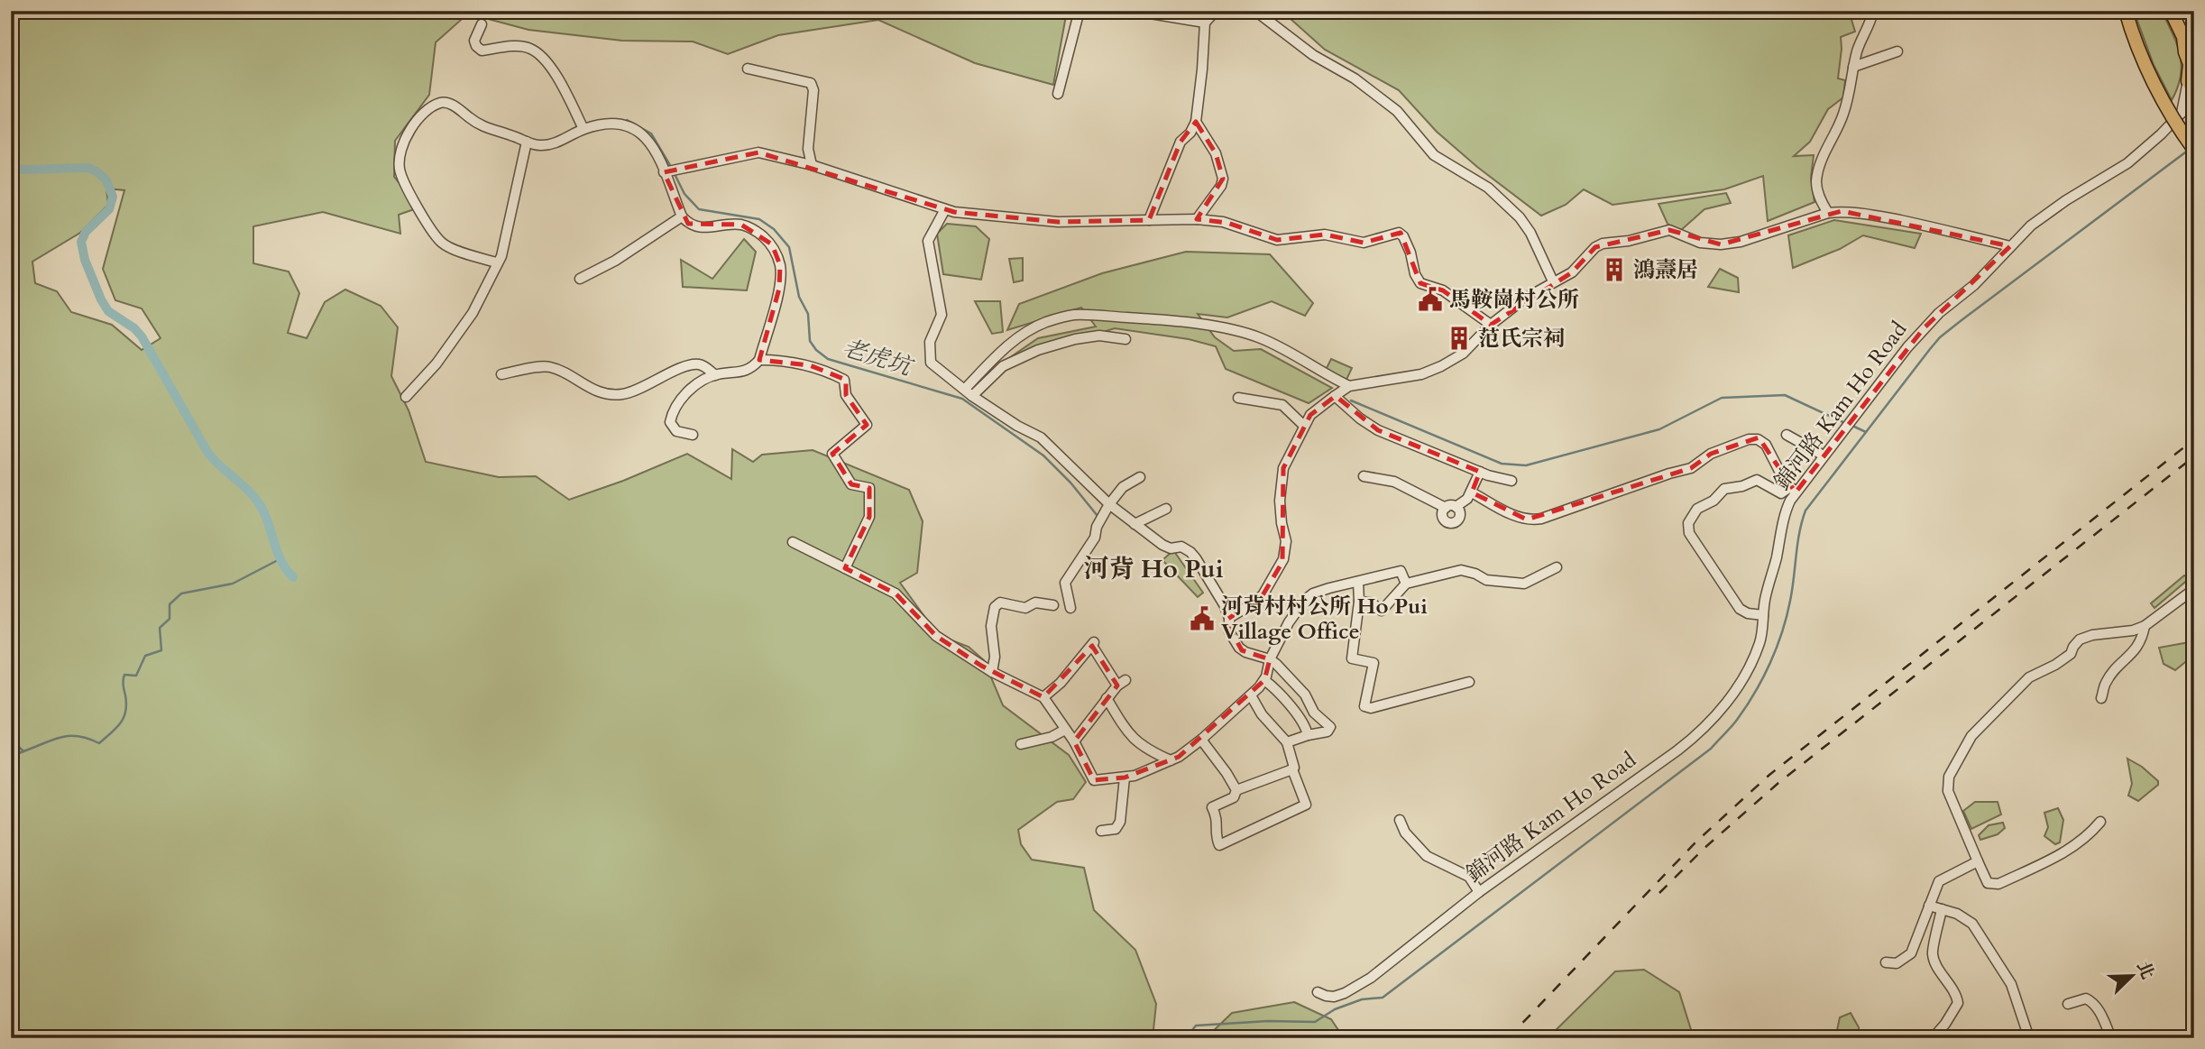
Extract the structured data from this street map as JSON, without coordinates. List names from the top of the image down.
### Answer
{
  "streets": {
    "street": ["錦河路 Kam Ho Road"]
  },
  "districts": ["河背 Ho Pui"],
  "water": ["老虎坑"],
  "places": {
    "building": ["鴻燾居", "范氏宗祠"],
    "public building": ["馬鞍崗村公所", "河背村村公所 Ho Pui Village Office"]
  },
  "north": "top right"
}
